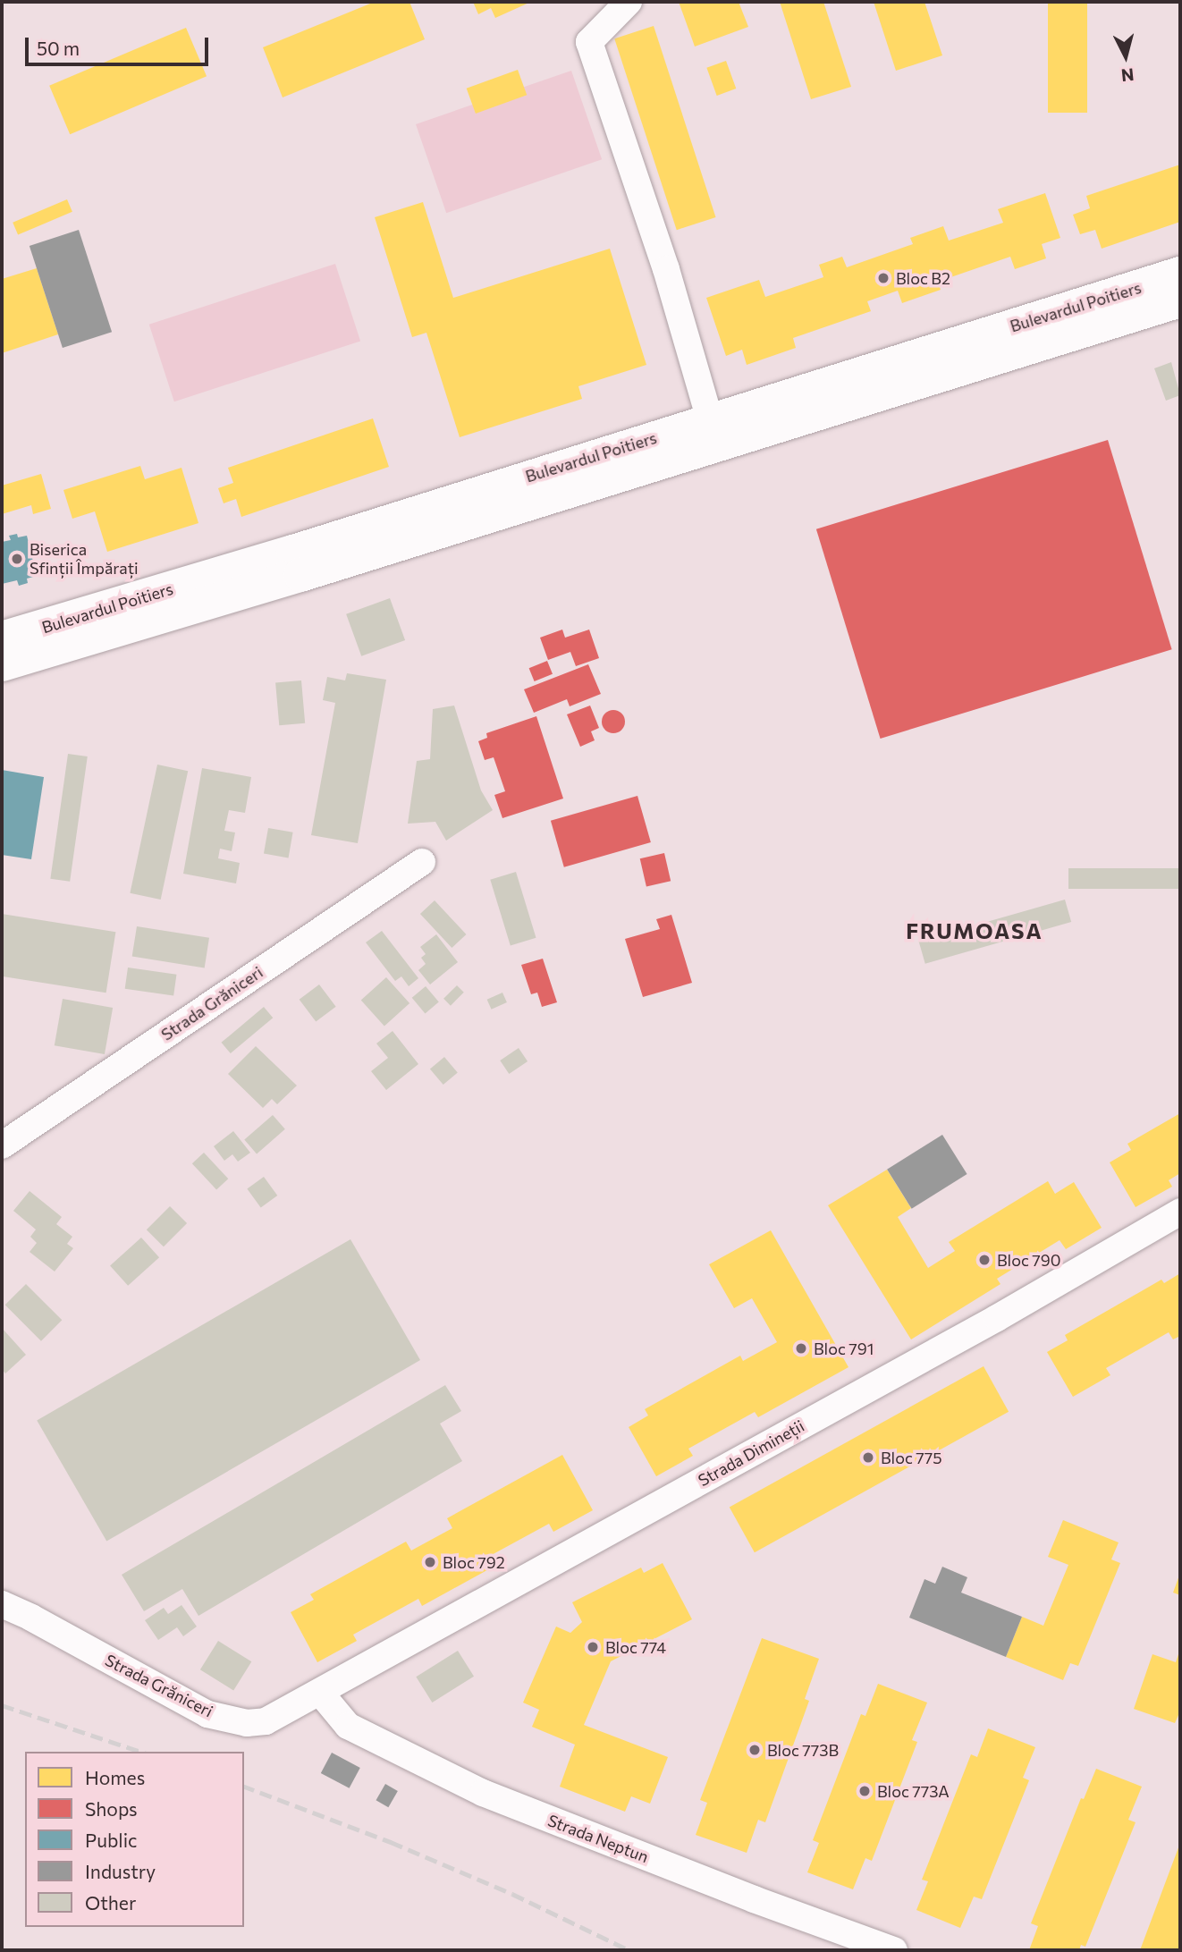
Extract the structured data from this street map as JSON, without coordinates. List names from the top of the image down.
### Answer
{
  "streets": {
    "main road": ["Bulevardul Poitiers"],
    "street": ["Strada Grăniceri", "Strada Dimineții", "Strada Neptun"]
  },
  "crossings": [
    ["Strada Grăniceri", "Strada Dimineții"],
    ["Strada Grăniceri", "Strada Neptun"],
    ["Strada Dimineții", "Strada Neptun"]
  ],
  "districts": ["FRUMOASA"],
  "places": [
    "Bloc B2",
    "Biserica Sfinții Împărați",
    "Bloc 790",
    "Bloc 791",
    "Bloc 775",
    "Bloc 792",
    "Bloc 774",
    "Bloc 773B",
    "Bloc 773A"
  ],
  "legend": [
    "Homes",
    "Shops",
    "Public",
    "Industry",
    "Other"
  ],
  "scale_bar": "50 m",
  "north": "bottom"
}
